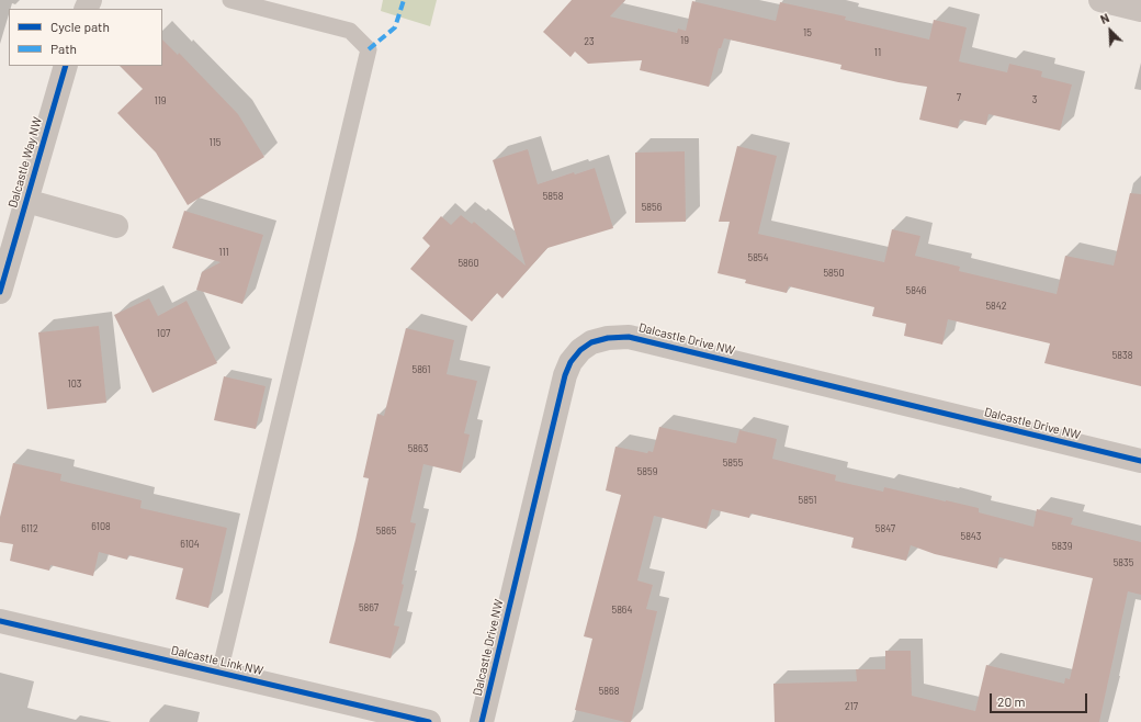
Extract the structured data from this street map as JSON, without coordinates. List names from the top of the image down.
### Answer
{
  "streets": {
    "street": ["Dalcastle Way NW", "Dalcastle Drive NW", "Dalcastle Link NW"]
  },
  "house_numbers": [
    "15",
    "19",
    "23",
    "11",
    "7",
    "3",
    "119",
    "115",
    "5858",
    "5856",
    "111",
    "5854",
    "5860",
    "5850",
    "5846",
    "5842",
    "107",
    "5838",
    "5861",
    "103",
    "5863",
    "5855",
    "5859",
    "5851",
    "6108",
    "6112",
    "5847",
    "5865",
    "5843",
    "6104",
    "5839",
    "5835",
    "5867",
    "5864",
    "5868",
    "217"
  ],
  "legend": ["Cycle path", "Path"],
  "scale_bar": "20 m",
  "north": "top left"
}
